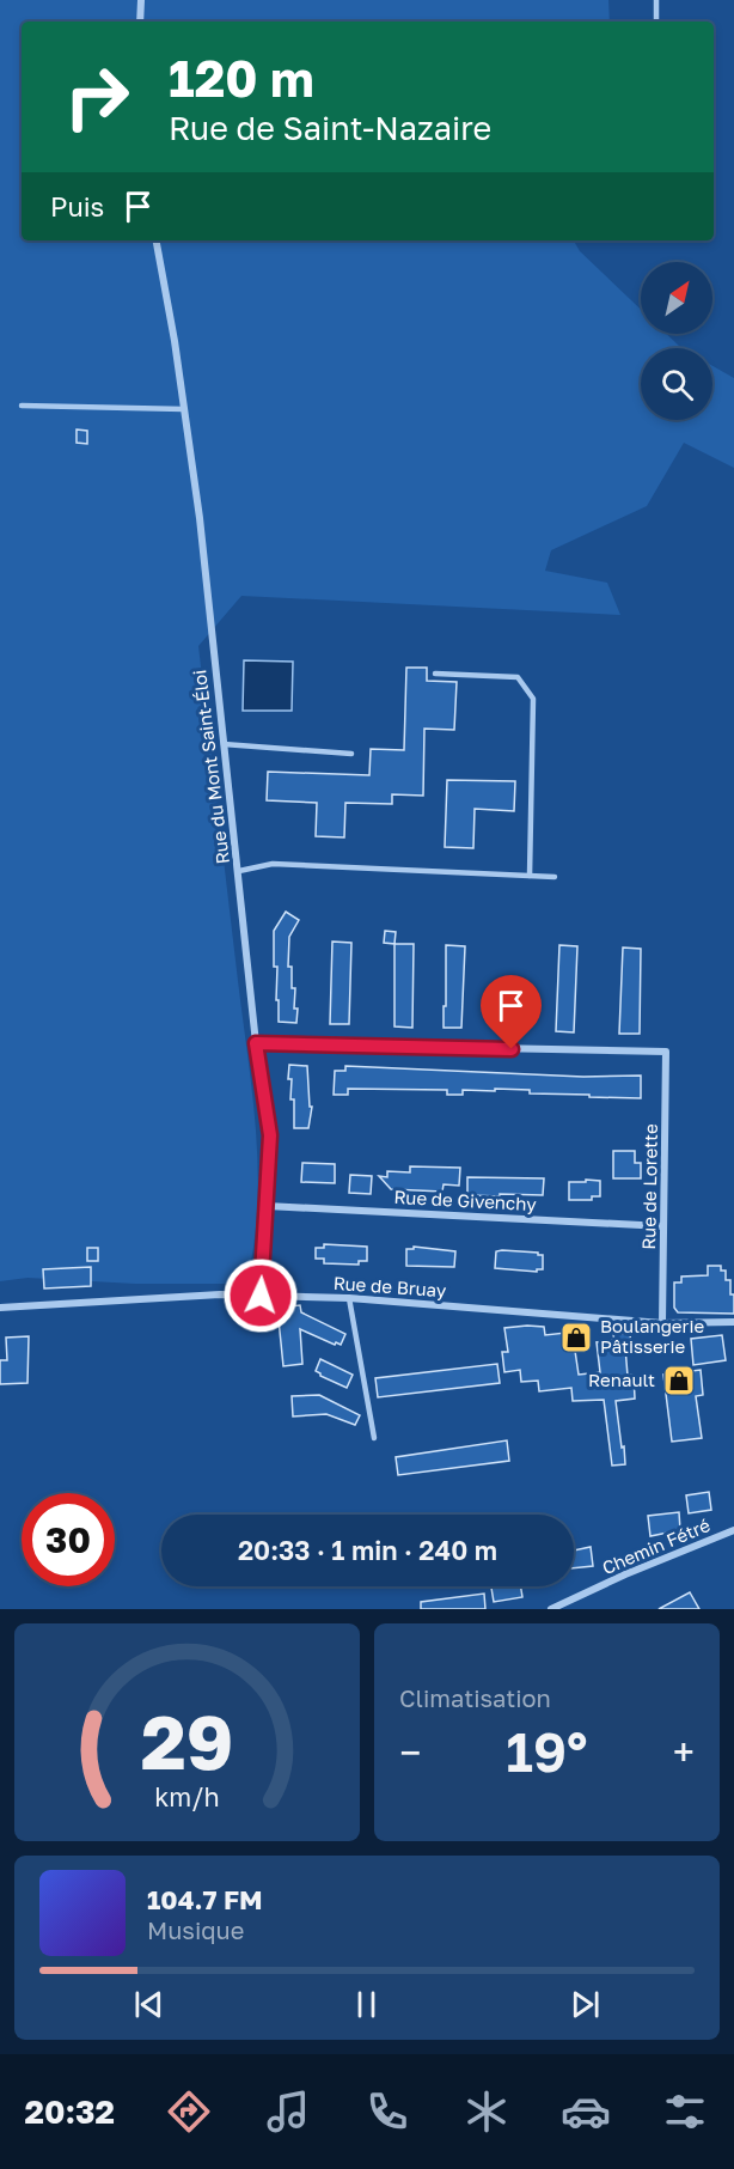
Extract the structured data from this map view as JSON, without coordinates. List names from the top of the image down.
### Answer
{
  "streets": {
    "street": [
      "Rue du Mont Saint-Éloi",
      "Rue de Lorette",
      "Rue de Givenchy",
      "Rue de Bruay",
      "Chemin Fétré"
    ]
  },
  "crossings": [
    ["Rue du Mont Saint-Éloi", "Rue de Lorette"],
    ["Rue du Mont Saint-Éloi", "Rue de Givenchy"],
    ["Rue du Mont Saint-Éloi", "Rue de Bruay"],
    ["Rue de Lorette", "Rue de Givenchy"],
    ["Rue de Lorette", "Rue de Bruay"]
  ],
  "places": {
    "shop": ["Boulangerie Pâtisserie", "Renault"]
  },
  "north": "top right",
  "page": {
    "turn": ["120 m", "Rue de Saint-Nazaire"],
    "then": "Puis",
    "limit": "30",
    "trip": "20:33 · 1 min · 240 m",
    "tile": "Climatisation",
    "heat": ["−", "19°", "+"],
    "song": ["104.7 FM", "Musique"],
    "tabs": "20:32",
    "gauge": ["29", "km/h"]
  }
}
